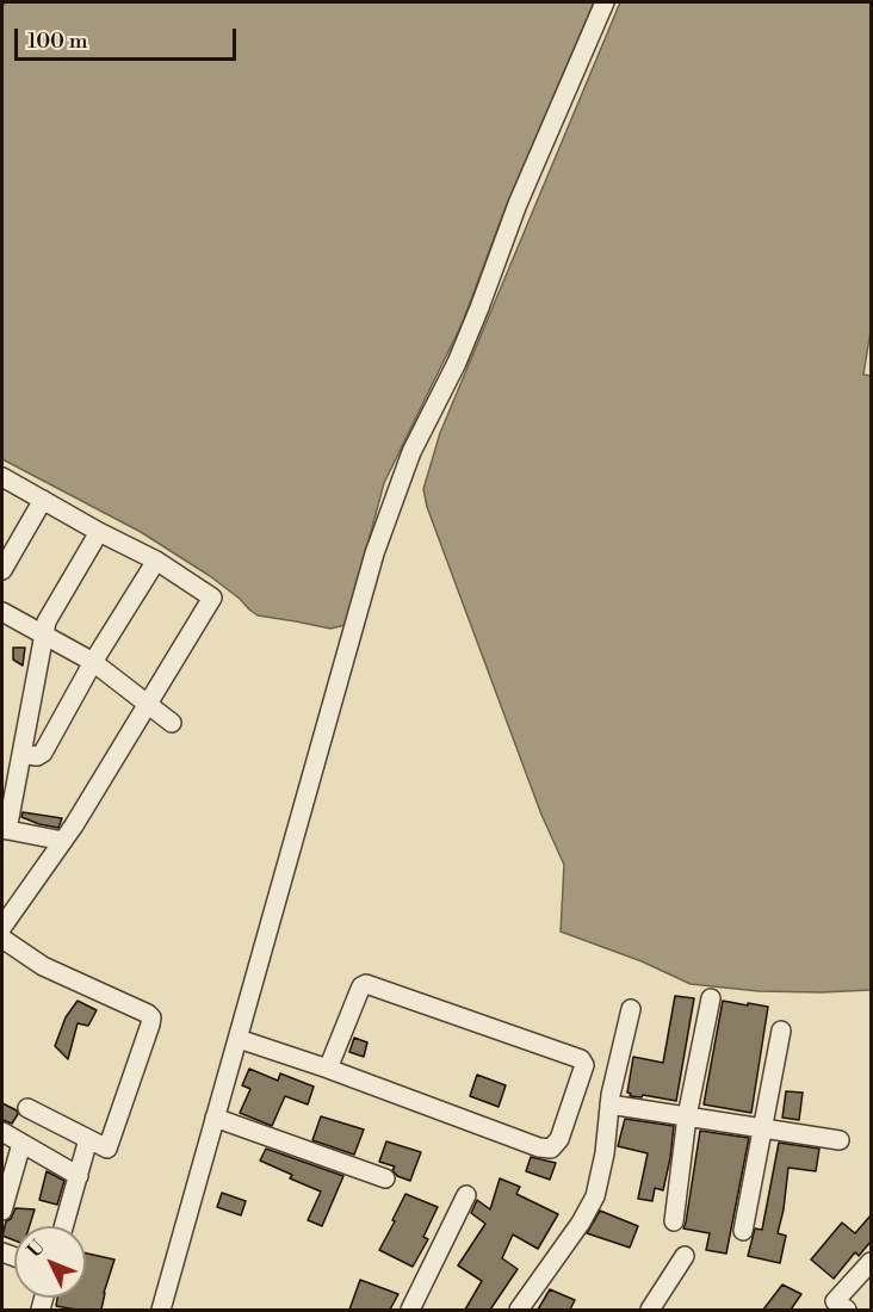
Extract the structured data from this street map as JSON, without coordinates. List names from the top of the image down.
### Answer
{
  "scale_bar": "100 m",
  "north": "top left"
}
